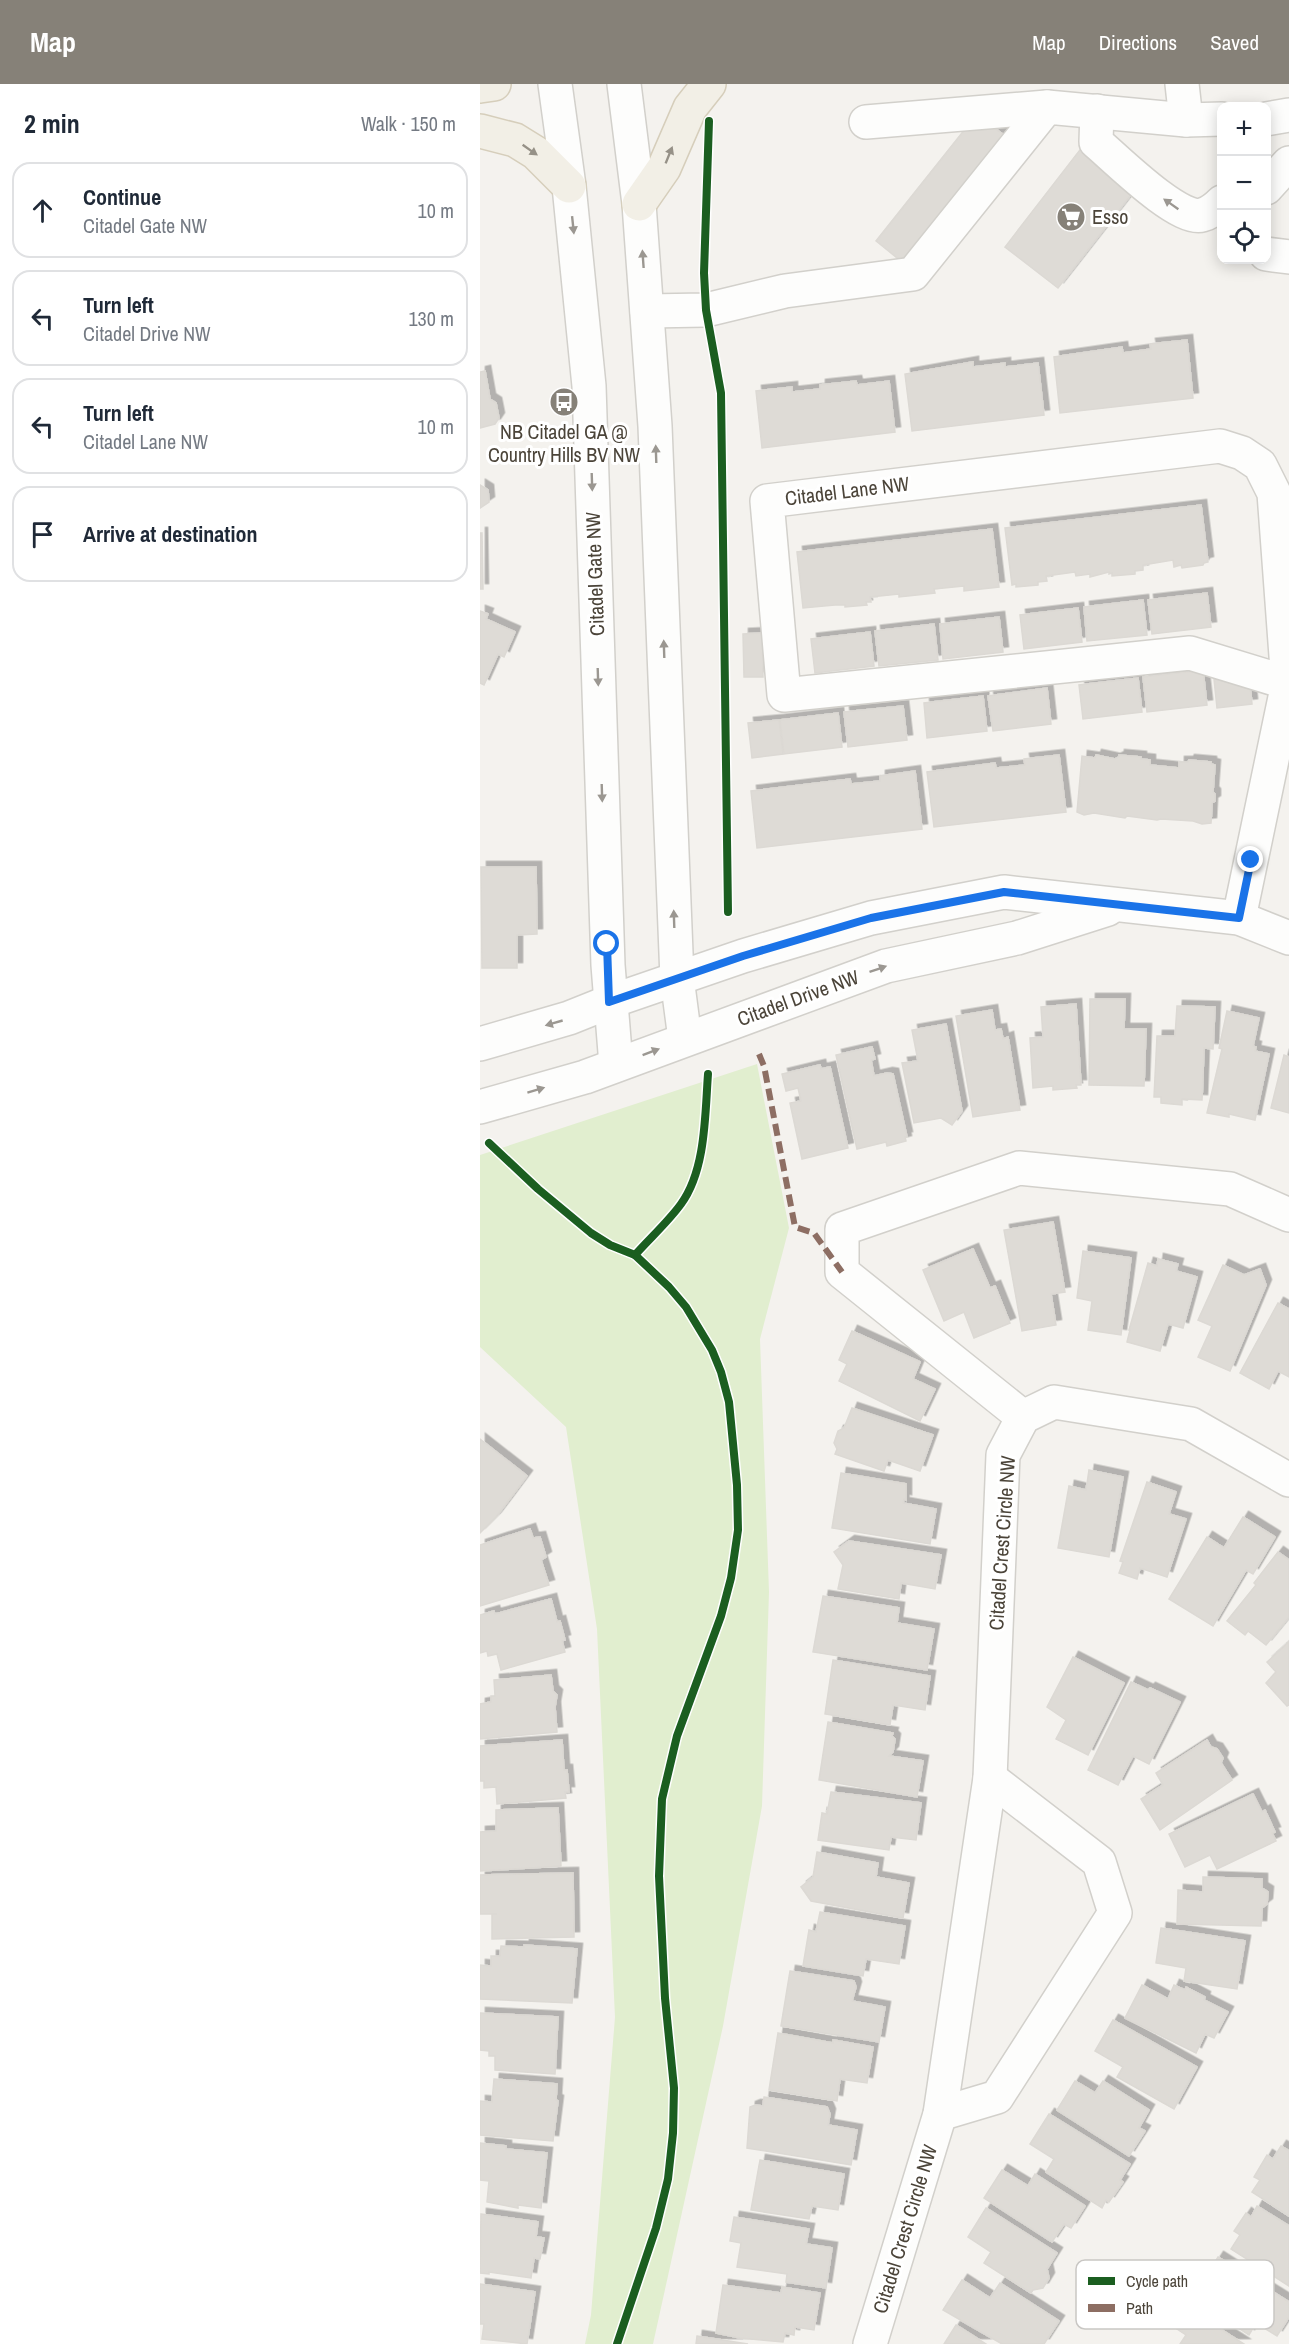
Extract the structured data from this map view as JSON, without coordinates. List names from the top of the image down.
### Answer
{
  "streets": {
    "street": [
      "Citadel Lane NW",
      "Citadel Gate NW",
      "Citadel Drive NW",
      "Citadel Crest Circle NW"
    ]
  },
  "crossings": [
    ["Citadel Lane NW", "Citadel Drive NW"],
    ["Citadel Gate NW", "Citadel Drive NW"]
  ],
  "places": {
    "supermarket": ["Esso"],
    "bus stop": ["NB Citadel GA @ Country Hills BV NW"]
  },
  "legend": ["Cycle path", "Path"],
  "page": {
    "header": "Map",
    "nav": ["Map", "Directions", "Saved"],
    "heading": ["2 min", "Walk · 150 m"],
    "map_buttons": ["+", "−"],
    "list": [
      ["Continue", "Citadel Gate NW", "10 m"],
      ["Turn left", "Citadel Drive NW", "130 m"],
      ["Turn left", "Citadel Lane NW", "10 m"],
      "Arrive at destination"
    ]
  }
}
